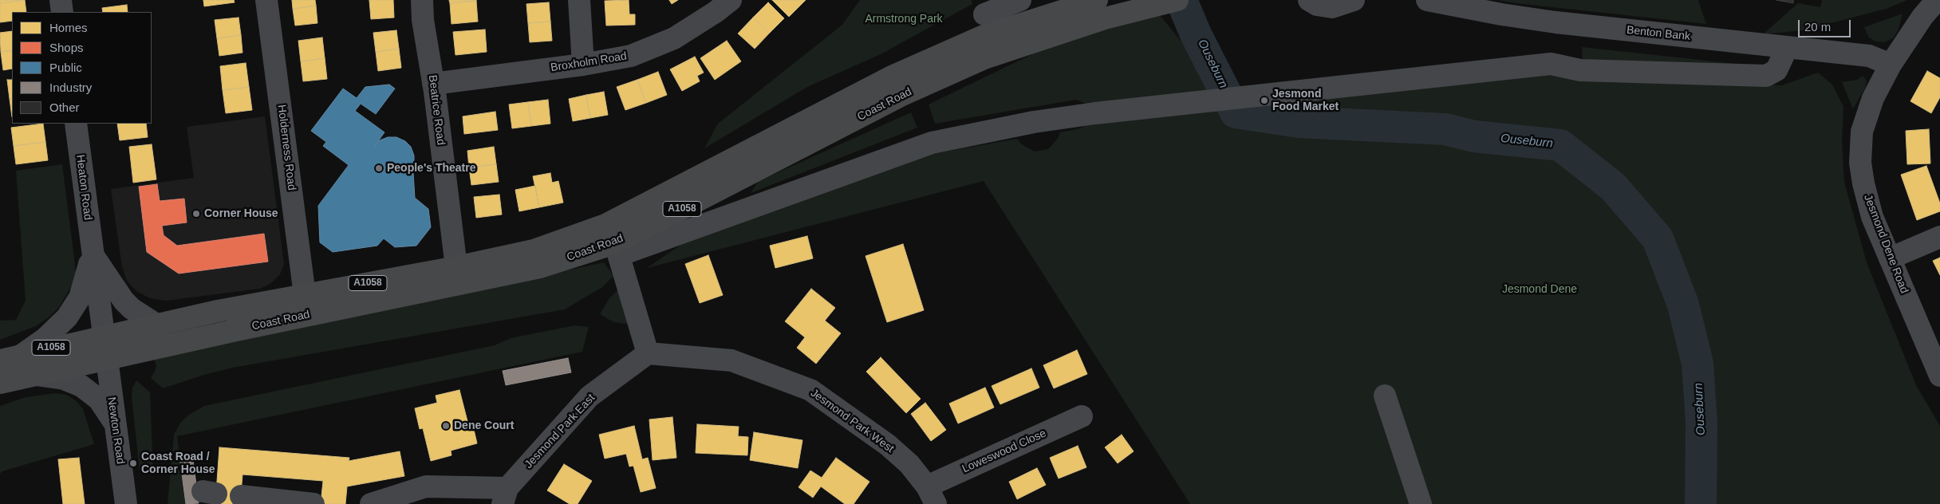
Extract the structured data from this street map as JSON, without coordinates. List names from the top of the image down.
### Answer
{
  "streets": {
    "highway": ["Coast Road", "A1058"],
    "street": [
      "Benton Bank",
      "Broxholm Road",
      "Beatrice Road",
      "Holderness Road",
      "Heaton Road",
      "Jesmond Dene Road",
      "Jesmond Park West",
      "Newton Road",
      "Jesmond Park East",
      "Loweswood Close"
    ]
  },
  "crossings": [
    ["Benton Bank", "Jesmond Dene Road"],
    ["Broxholm Road", "Beatrice Road"],
    ["Coast Road", "Beatrice Road"],
    ["Coast Road", "Holderness Road"],
    ["Coast Road", "Heaton Road"],
    ["Coast Road", "Newton Road"],
    ["Heaton Road", "Newton Road"],
    ["Jesmond Park West", "Jesmond Park East"],
    ["Jesmond Park West", "Loweswood Close"]
  ],
  "water": ["Ouseburn"],
  "parks": ["Armstrong Park", "Jesmond Dene"],
  "places": [
    "Jesmond Food Market",
    "People's Theatre",
    "Corner House",
    "Dene Court",
    "Coast Road / Corner House"
  ],
  "legend": [
    "Homes",
    "Shops",
    "Public",
    "Industry",
    "Other"
  ],
  "scale_bar": "20 m"
}
